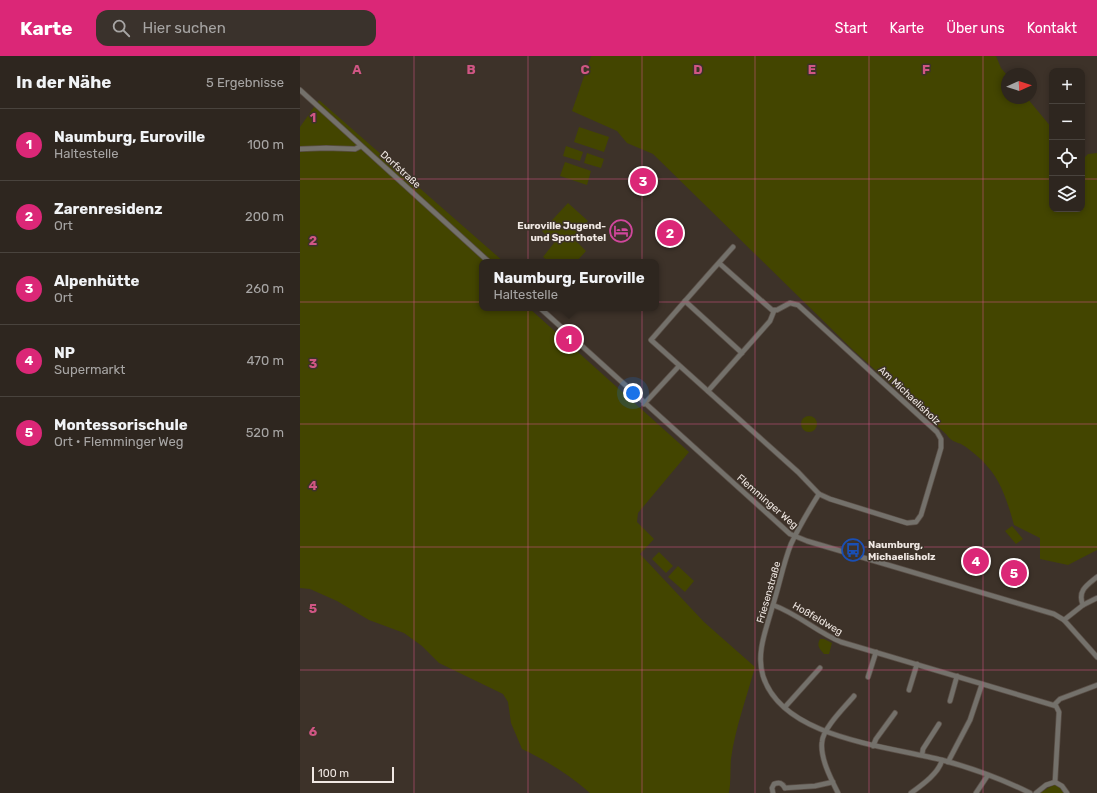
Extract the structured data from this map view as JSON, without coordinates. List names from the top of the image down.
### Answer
{
  "streets": {
    "street": [
      "Dorfstraße",
      "Am Michaelisholz",
      "Flemminger Weg",
      "Friesenstraße",
      "Hoßfeldweg"
    ]
  },
  "crossings": [
    ["Flemminger Weg", "Friesenstraße"],
    ["Friesenstraße", "Hoßfeldweg"]
  ],
  "places": {
    "hotel": ["Euroville Jugend- und Sporthotel"],
    "bus stop": ["Naumburg, Michaelisholz"]
  },
  "scale_bar": "100 m",
  "north": "right",
  "page": {
    "header": "Karte",
    "search": "Hier suchen",
    "nav": [
      "Start",
      "Karte",
      "Über uns",
      "Kontakt"
    ],
    "heading": ["In der Nähe", "5 Ergebnisse"],
    "map_buttons": ["+", "−"],
    "list": [
      {
        "mark": "1",
        "name": "Naumburg, Euroville",
        "note": "Haltestelle",
        "value": "100 m"
      },
      {
        "mark": "2",
        "name": "Zarenresidenz",
        "note": "Ort",
        "value": "200 m"
      },
      {
        "mark": "3",
        "name": "Alpenhütte",
        "note": "Ort",
        "value": "260 m"
      },
      {
        "mark": "4",
        "name": "NP",
        "note": "Supermarkt",
        "value": "470 m"
      },
      {
        "mark": "5",
        "name": "Montessorischule",
        "note": "Ort · Flemminger Weg",
        "value": "520 m"
      }
    ],
    "pins": [
      "3",
      "2",
      "1",
      "4",
      "5"
    ],
    "popup": ["Naumburg, Euroville", "Haltestelle"],
    "scale": "100 m"
  },
  "grid": {
    "columns": [
      "A",
      "B",
      "C",
      "D",
      "E",
      "F"
    ],
    "rows": [
      "1",
      "2",
      "3",
      "4",
      "5",
      "6"
    ]
  }
}
